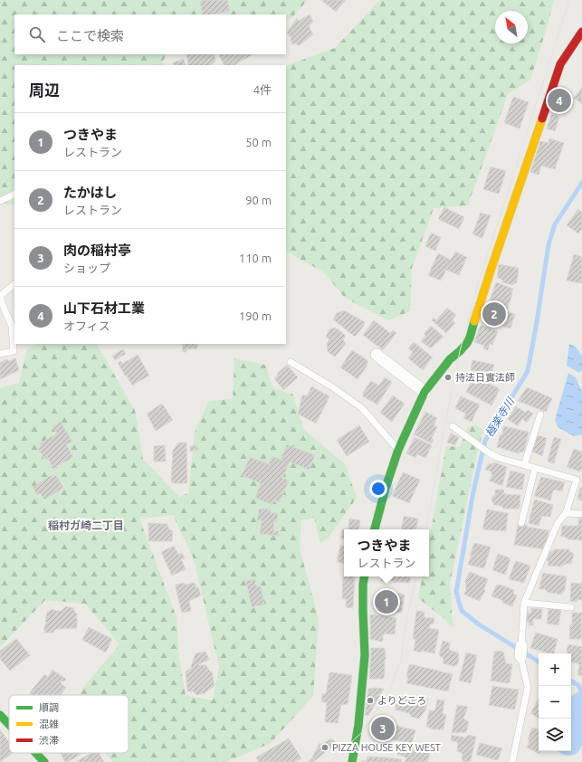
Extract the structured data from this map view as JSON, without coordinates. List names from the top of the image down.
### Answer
{
  "districts": ["稲村ガ崎二丁目"],
  "water": ["極楽寺川"],
  "places": ["持法日實法師", "よりどころ", "PIZZA HOUSE KEY WEST"],
  "legend": ["順調", "混雑", "渋滞"],
  "north": "top left",
  "page": {
    "search": "ここで検索",
    "heading": ["周辺", "4件"],
    "pins": [
      "4",
      "2",
      "1",
      "3"
    ],
    "list": [
      {
        "mark": "1",
        "name": "つきやま",
        "note": "レストラン",
        "value": "50 m"
      },
      {
        "mark": "2",
        "name": "たかはし",
        "note": "レストラン",
        "value": "90 m"
      },
      {
        "mark": "3",
        "name": "肉の稲村亭",
        "note": "ショップ",
        "value": "110 m"
      },
      {
        "mark": "4",
        "name": "山下石材工業",
        "note": "オフィス",
        "value": "190 m"
      }
    ],
    "popup": ["つきやま", "レストラン"],
    "map_buttons": ["+", "−"]
  }
}
